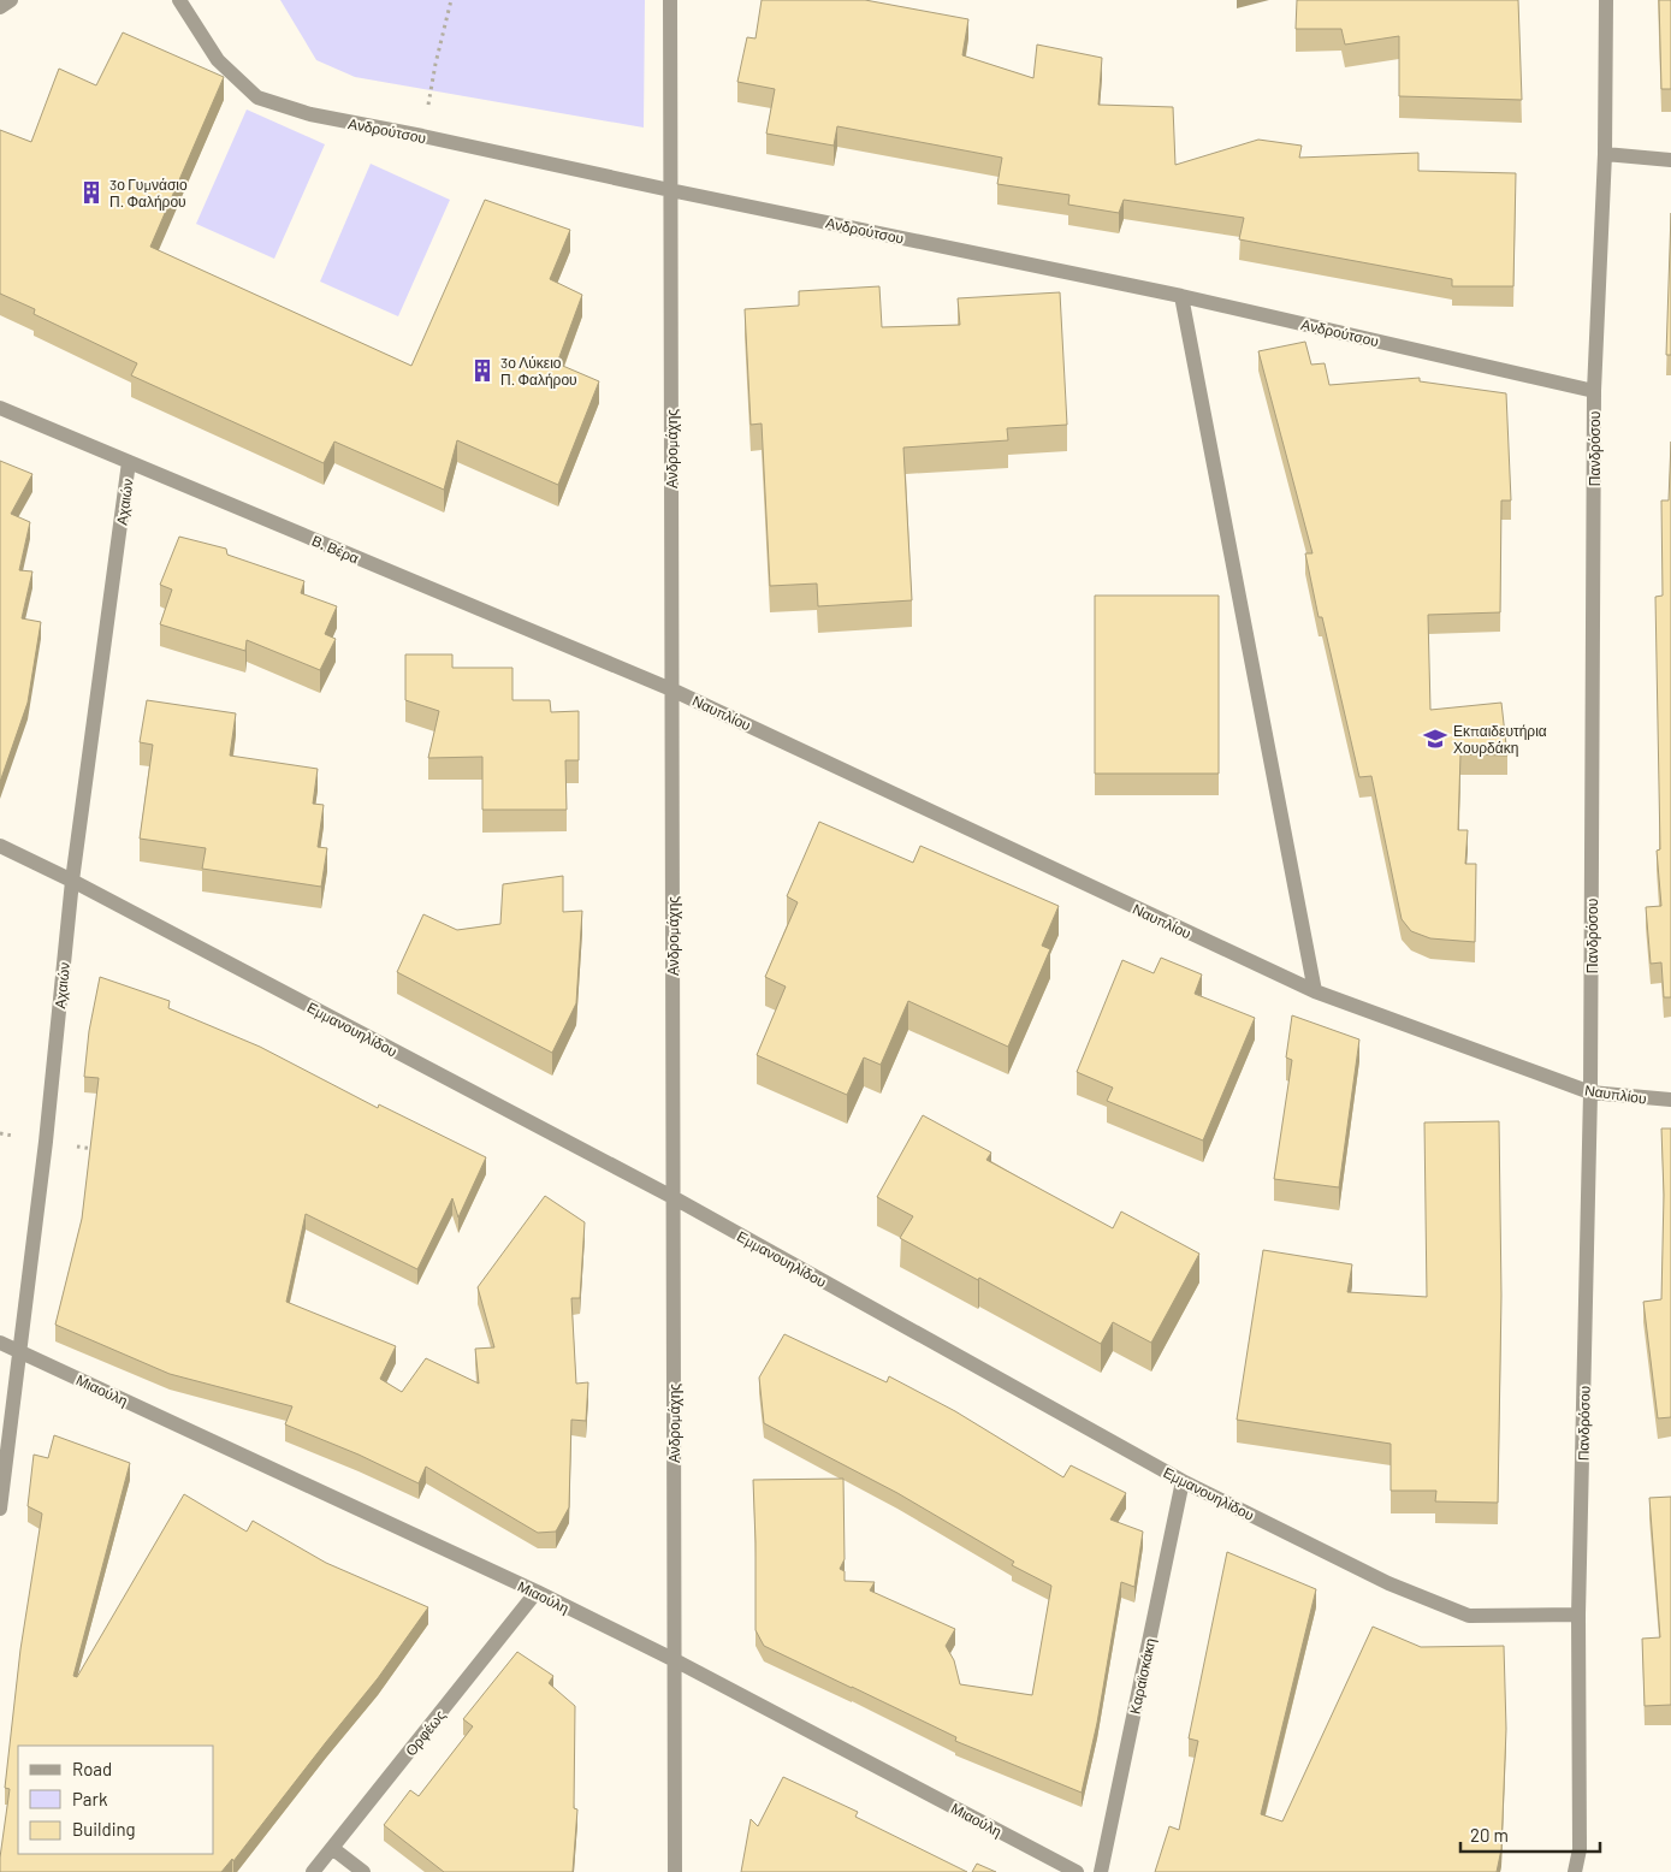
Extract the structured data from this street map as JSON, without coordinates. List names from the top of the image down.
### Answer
{
  "streets": {
    "street": [
      "Ανδρούτσου",
      "Ανδρομάχης",
      "Πανδρόσου",
      "Αχαιών",
      "Β. Βέρα",
      "Ναυπλίου",
      "Εμμανουηλίδου",
      "Μιαούλη",
      "Καραϊσκάκη",
      "Ορφέως"
    ]
  },
  "crossings": [
    ["Ανδρούτσου", "Ανδρομάχης"],
    ["Ανδρούτσου", "Πανδρόσου"],
    ["Ανδρομάχης", "Β. Βέρα"],
    ["Ανδρομάχης", "Ναυπλίου"],
    ["Ανδρομάχης", "Εμμανουηλίδου"],
    ["Ανδρομάχης", "Μιαούλη"],
    ["Πανδρόσου", "Ναυπλίου"],
    ["Πανδρόσου", "Εμμανουηλίδου"],
    ["Αχαιών", "Β. Βέρα"],
    ["Αχαιών", "Εμμανουηλίδου"],
    ["Αχαιών", "Μιαούλη"],
    ["Β. Βέρα", "Ναυπλίου"],
    ["Εμμανουηλίδου", "Καραϊσκάκη"],
    ["Μιαούλη", "Ορφέως"]
  ],
  "places": {
    "building": ["3ο Γυμνάσιο Π. Φαλήρου", "3ο Λύκειο Π. Φαλήρου"],
    "school or university": ["Εκπαιδευτήρια Χουρδάκη"]
  },
  "legend": ["Road", "Park", "Building"],
  "scale_bar": "20 m"
}
